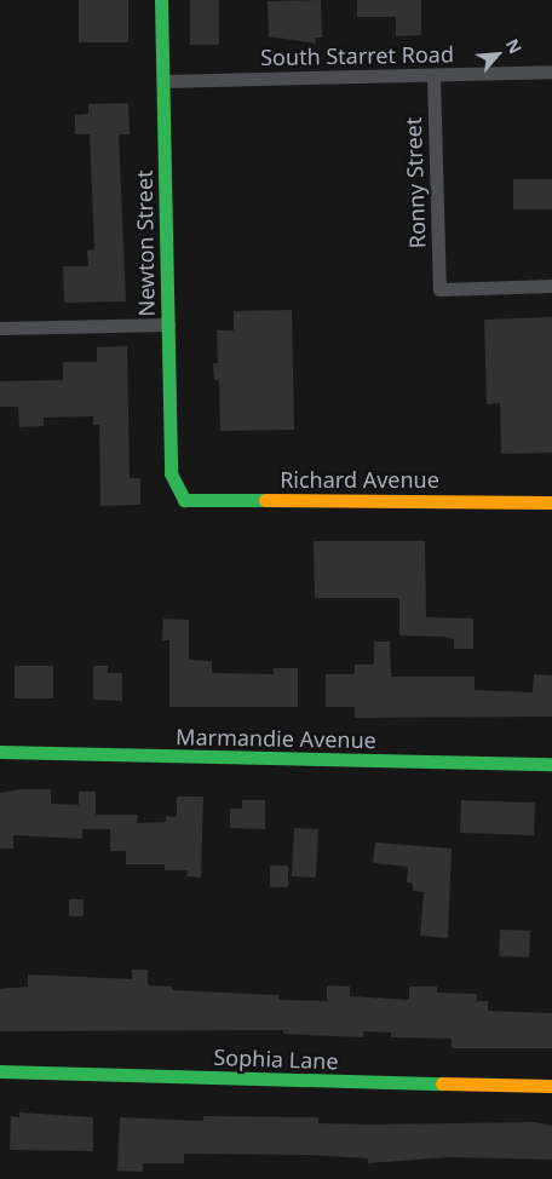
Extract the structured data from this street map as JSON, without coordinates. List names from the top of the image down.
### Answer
{
  "streets": {
    "street": [
      "South Starret Road",
      "Ronny Street",
      "Newton Street",
      "Richard Avenue",
      "Marmandie Avenue",
      "Sophia Lane"
    ]
  },
  "crossings": [
    ["South Starret Road", "Ronny Street"],
    ["South Starret Road", "Newton Street"],
    ["Newton Street", "Richard Avenue"]
  ],
  "north": "top right"
}
